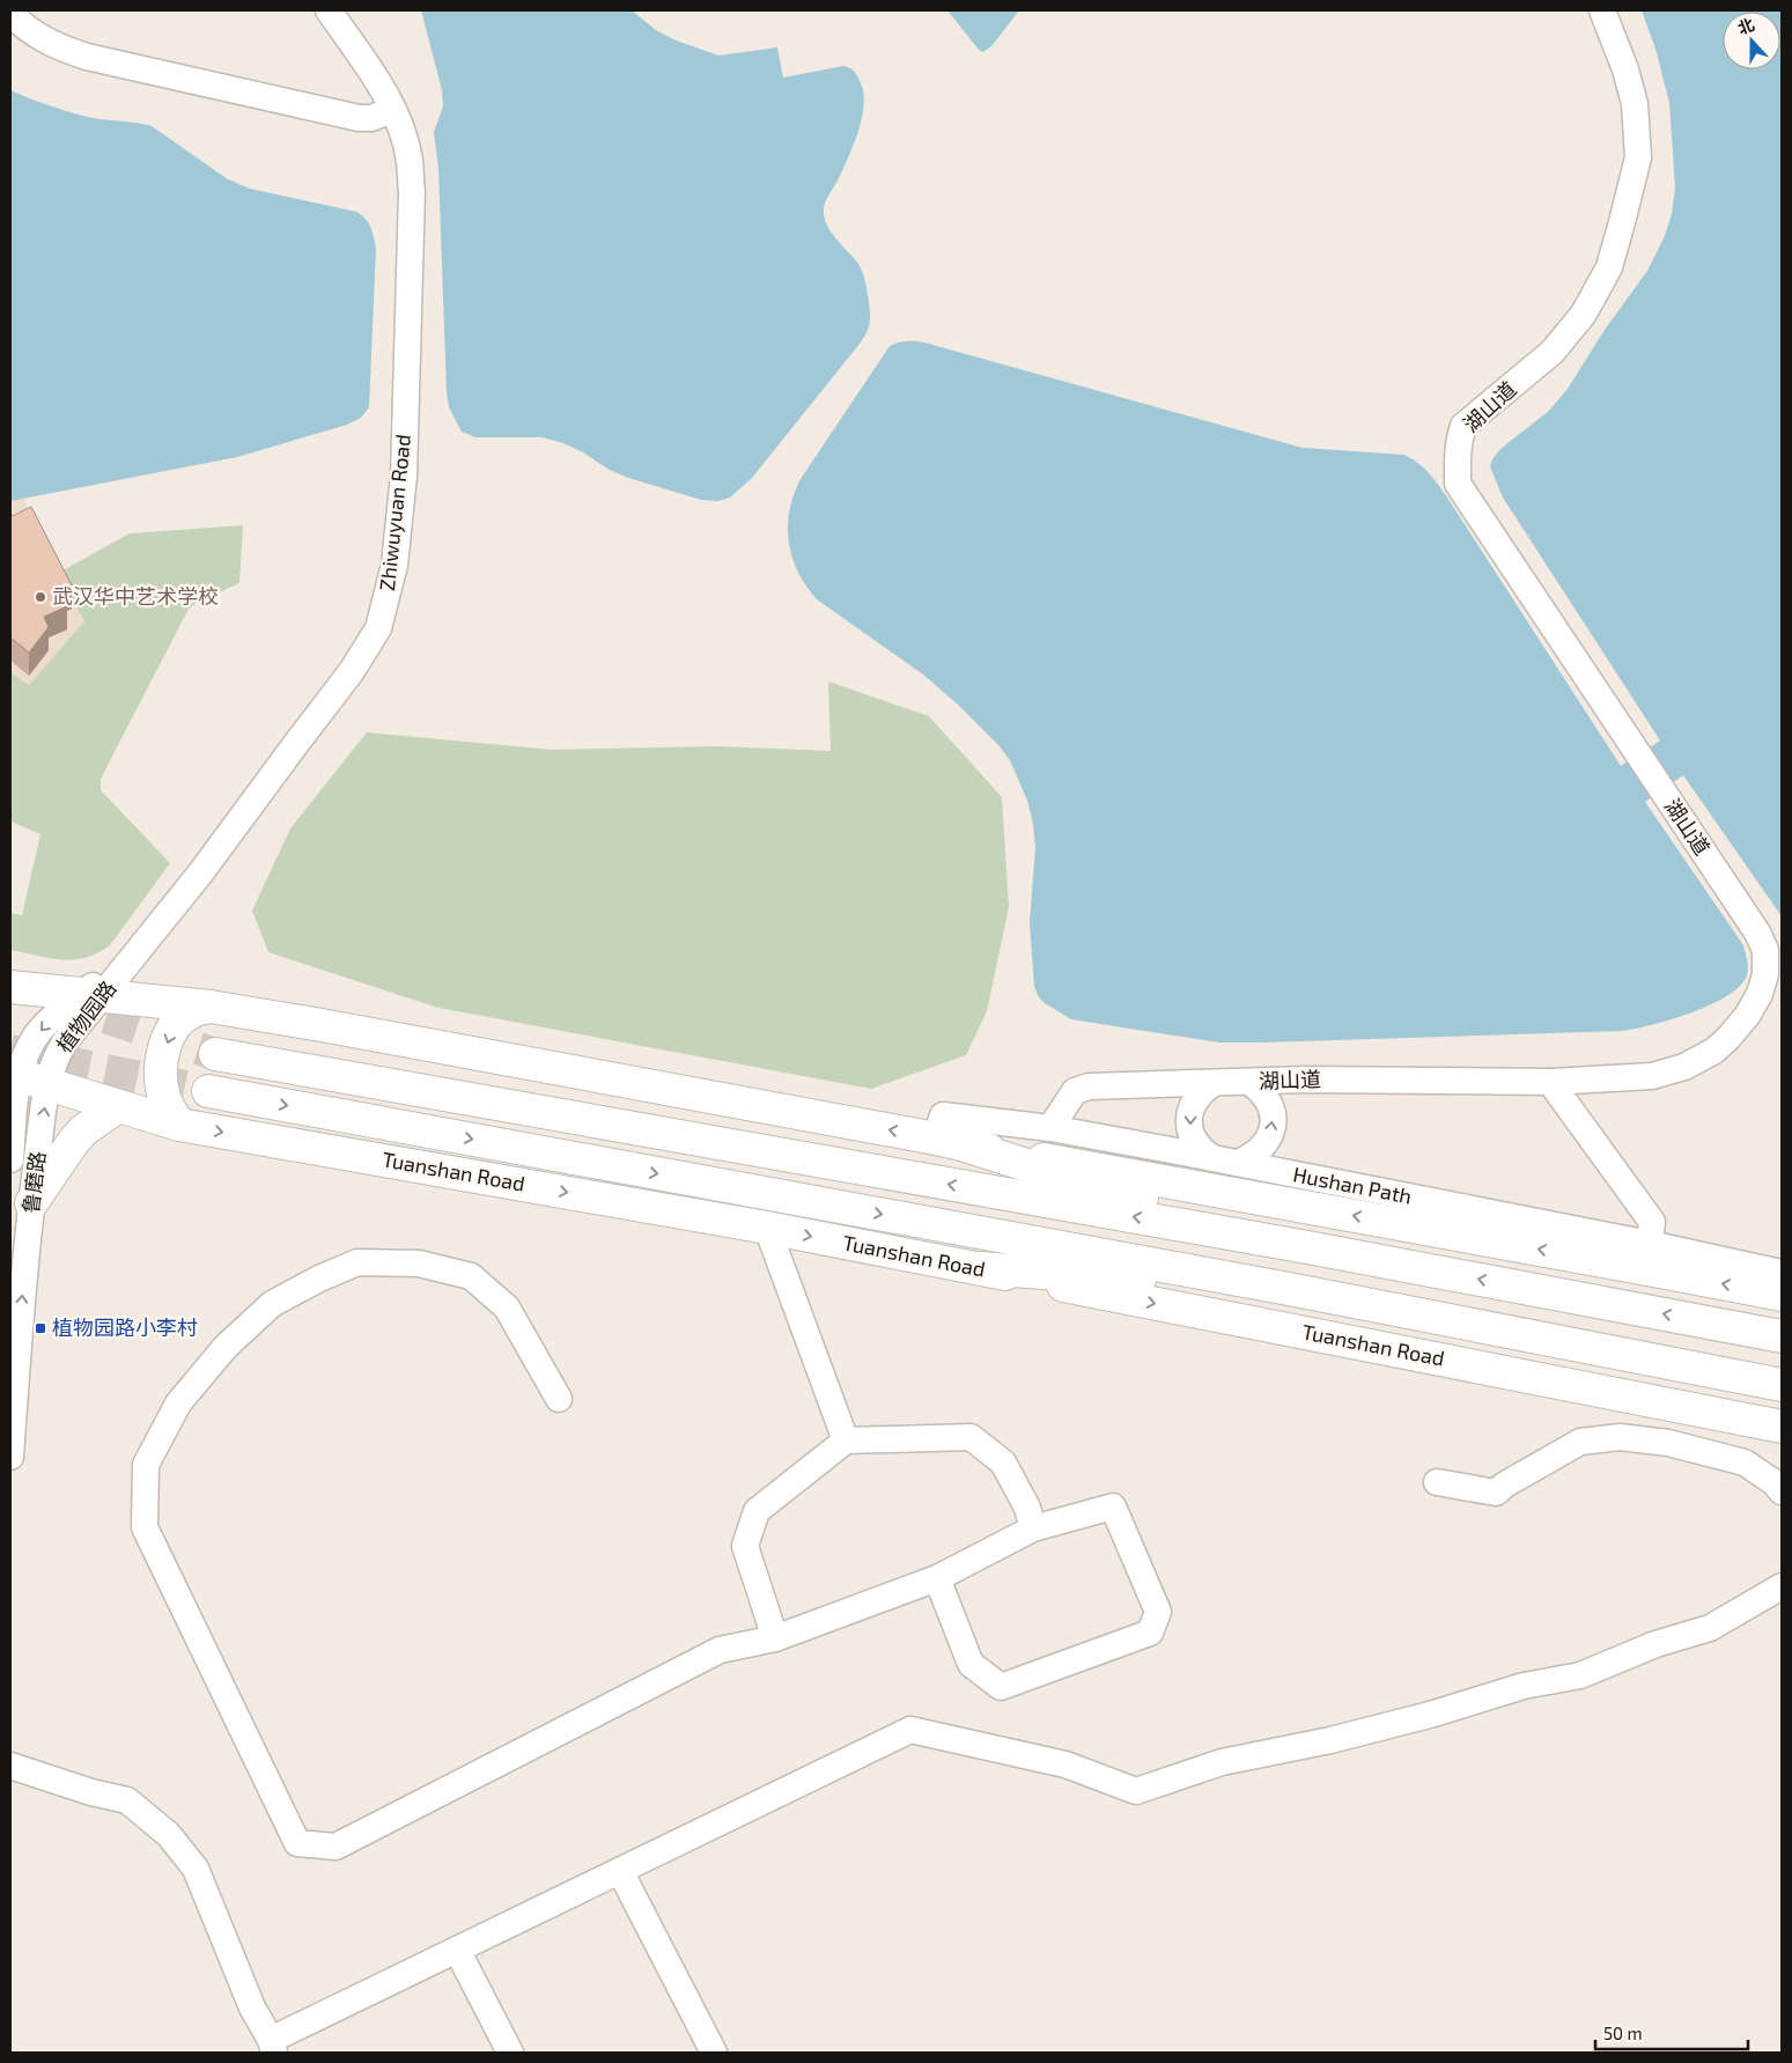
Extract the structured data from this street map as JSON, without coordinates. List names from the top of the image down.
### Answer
{
  "streets": {
    "main road": ["Tuanshan Road"],
    "street": [
      "湖山道",
      "Zhiwuyuan Road",
      "植物园路",
      "鲁磨路",
      "Hushan Path"
    ]
  },
  "crossings": [
    ["湖山道", "Hushan Path"],
    ["Zhiwuyuan Road", "植物园路"],
    ["植物园路", "Tuanshan Road"],
    ["植物园路", "鲁磨路"],
    ["Tuanshan Road", "鲁磨路"]
  ],
  "one_way": ["鲁磨路"],
  "places": {
    "other": ["武汉华中艺术学校"],
    "transit": ["植物园路小李村"]
  },
  "scale_bar": "50 m",
  "north": "top"
}
